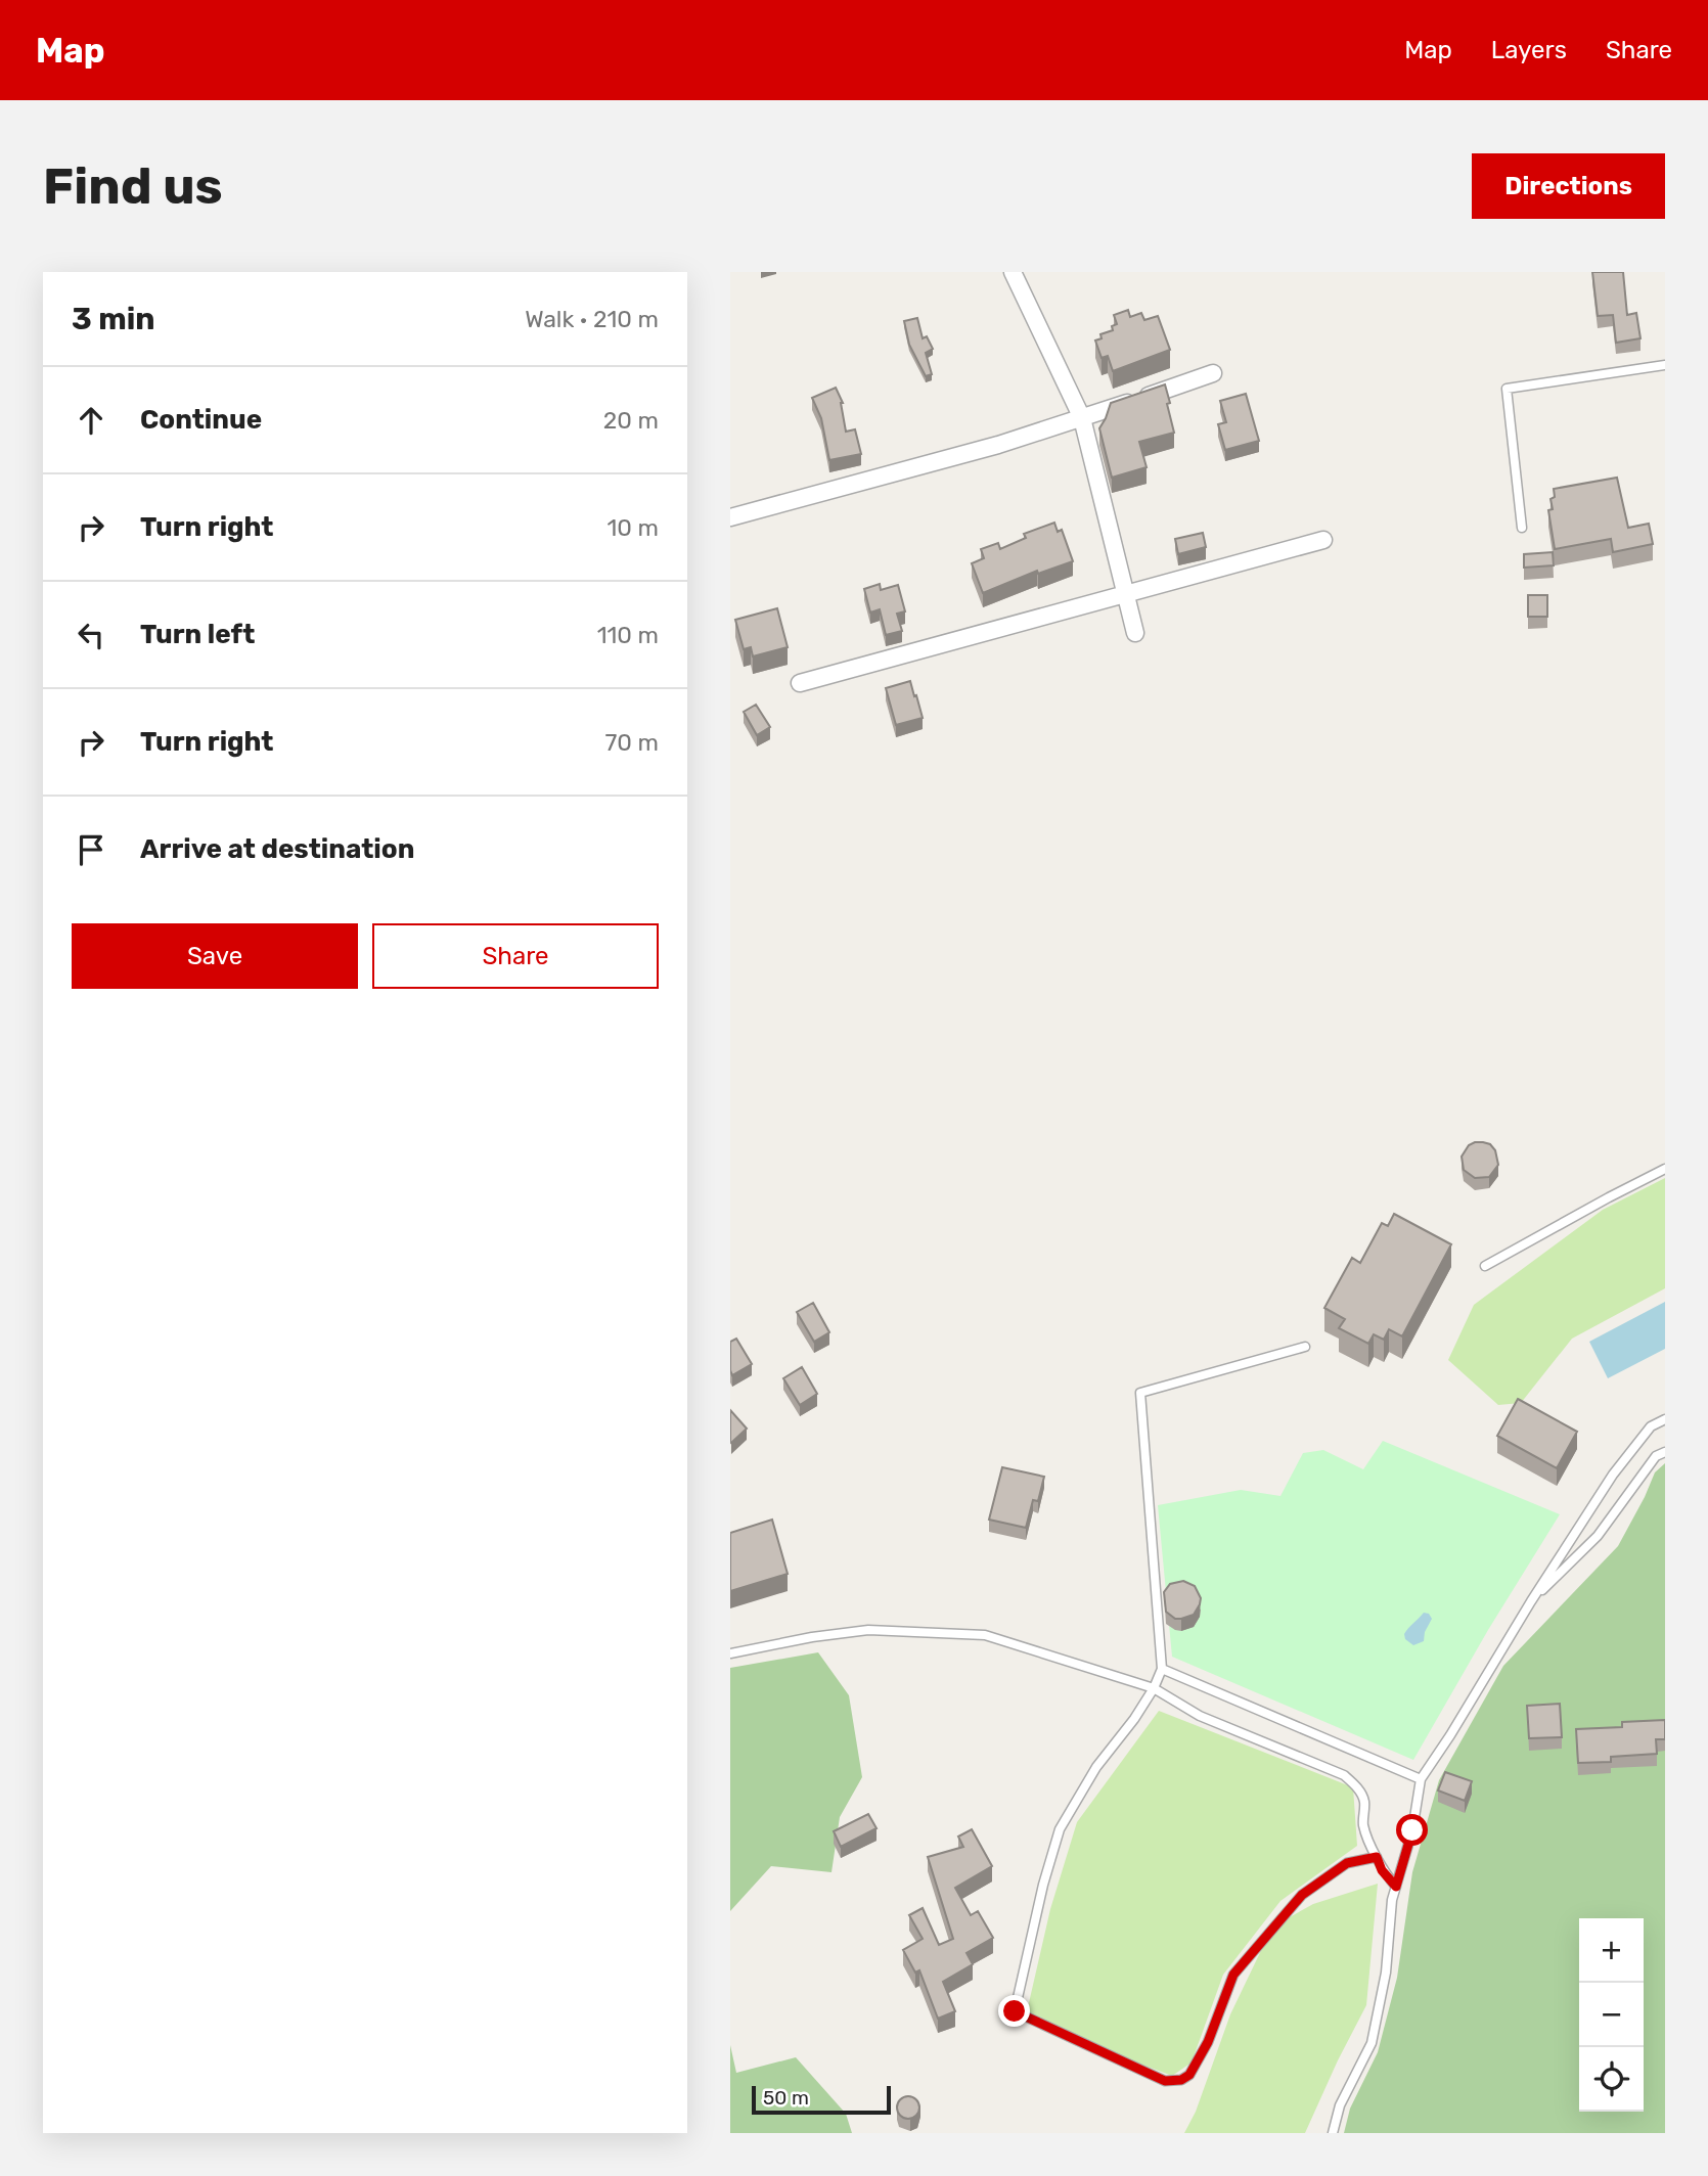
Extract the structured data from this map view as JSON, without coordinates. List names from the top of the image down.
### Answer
{
  "scale_bar": "50 m",
  "page": {
    "header": "Map",
    "nav": ["Map", "Layers", "Share"],
    "buttons": [
      "Directions",
      ["Save", "Share"]
    ],
    "title": "Find us",
    "heading": ["3 min", "Walk · 210 m"],
    "list": [
      ["Continue", "20 m"],
      ["Turn right", "10 m"],
      ["Turn left", "110 m"],
      ["Turn right", "70 m"],
      "Arrive at destination"
    ],
    "map_buttons": ["+", "−"],
    "scale": "50 m"
  }
}
